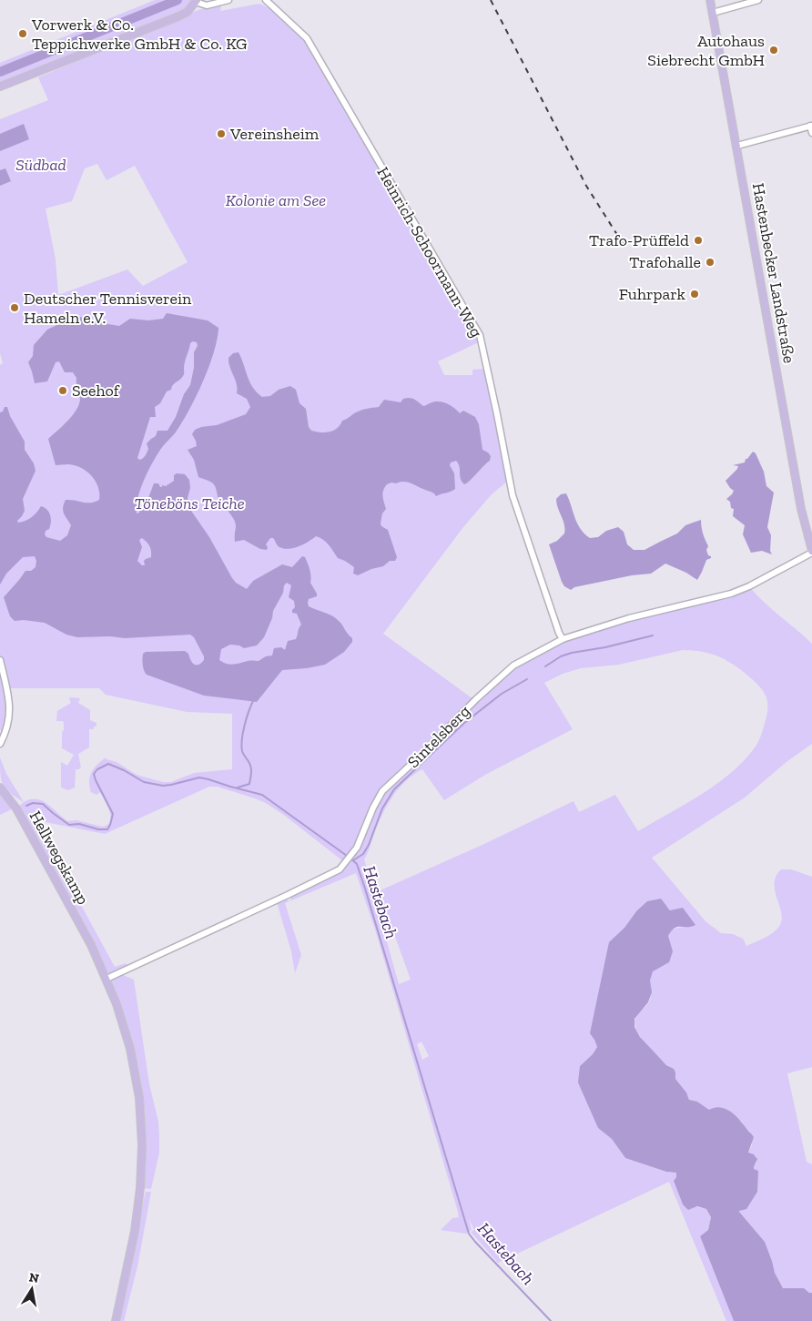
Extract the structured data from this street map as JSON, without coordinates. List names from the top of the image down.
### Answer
{
  "streets": {
    "main road": ["Hastenbecker Landstraße", "Hellwegskamp"],
    "street": ["Heinrich-Schoormann-Weg", "Sintelsberg"]
  },
  "crossings": [
    ["Heinrich-Schoormann-Weg", "Sintelsberg"],
    ["Hastenbecker Landstraße", "Sintelsberg"],
    ["Sintelsberg", "Hellwegskamp"]
  ],
  "water": ["Hastebach"],
  "parks": ["Südbad", "Kolonie am See", "Töneböns Teiche"],
  "places": [
    "Vorwerk & Co. Teppichwerke GmbH & Co. KG",
    "Autohaus Siebrecht GmbH",
    "Vereinsheim",
    "Trafo-Prüffeld",
    "Trafohalle",
    "Fuhrpark",
    "Deutscher Tennisverein Hameln e.V.",
    "Seehof"
  ],
  "north": "top"
}
